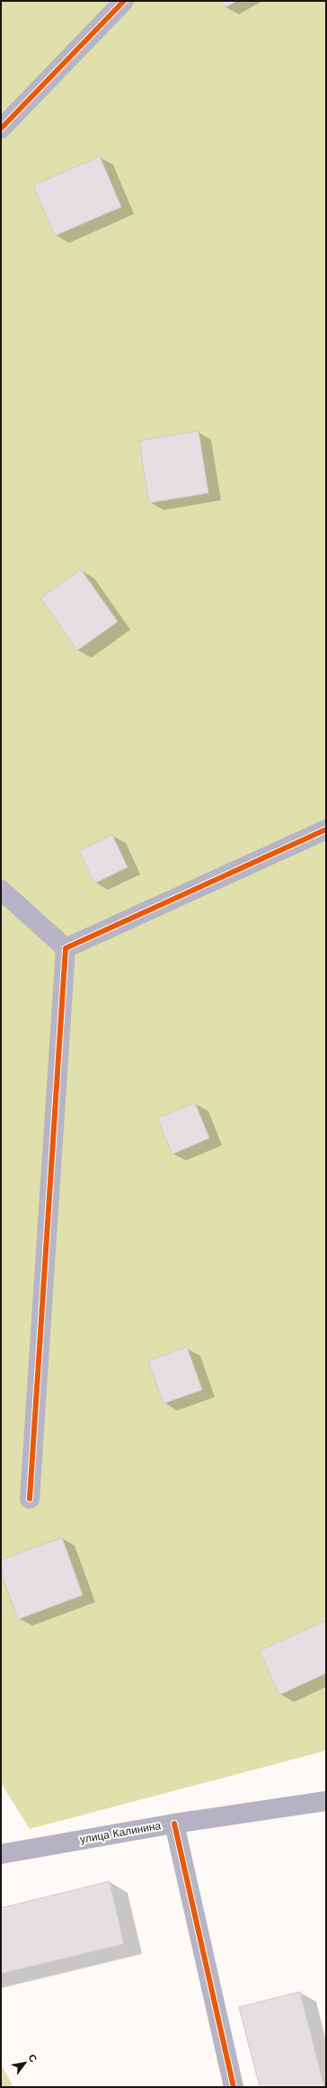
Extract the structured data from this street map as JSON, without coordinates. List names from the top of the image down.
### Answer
{
  "streets": {
    "main road": ["улица Калинина"]
  },
  "north": "top right"
}
